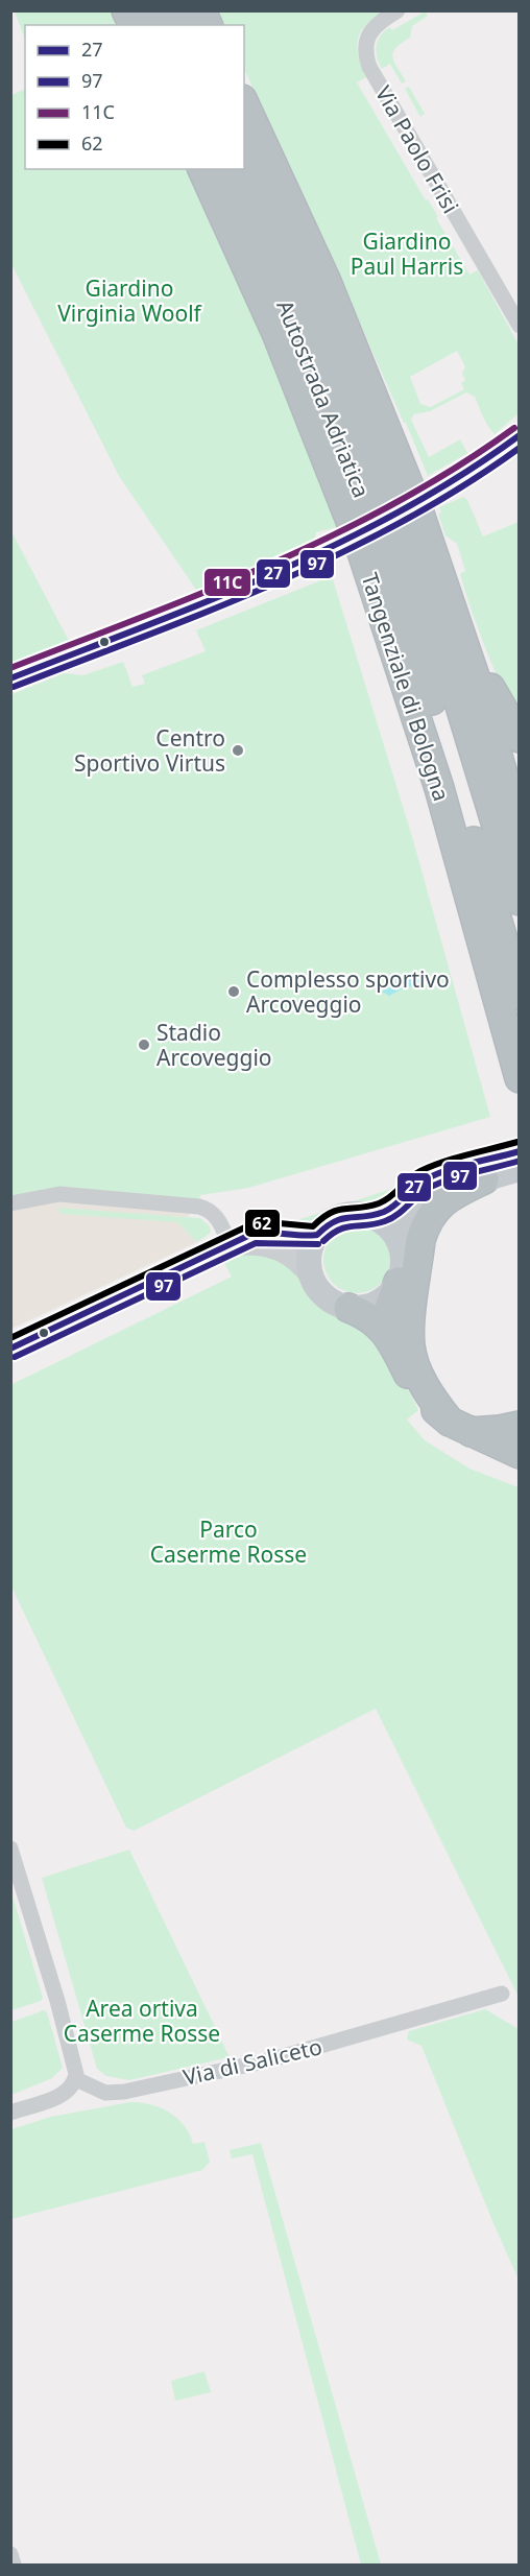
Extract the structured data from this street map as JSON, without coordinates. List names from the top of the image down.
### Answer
{
  "streets": {
    "highway": ["Autostrada Adriatica", "Tangenziale di Bologna"],
    "street": ["Via Paolo Frisi", "Via di Saliceto"]
  },
  "crossings": [
    ["Autostrada Adriatica", "Tangenziale di Bologna"]
  ],
  "parks": [
    "Giardino Paul Harris",
    "Giardino Virginia Woolf",
    "Parco Caserme Rosse",
    "Area ortiva Caserme Rosse"
  ],
  "places": ["Centro Sportivo Virtus", "Complesso sportivo Arcoveggio", "Stadio Arcoveggio"],
  "lines": [
    "transit line 11C",
    "transit line 27",
    "transit line 97",
    "transit line 62"
  ],
  "legend": [
    "27",
    "97",
    "11C",
    "62"
  ]
}
